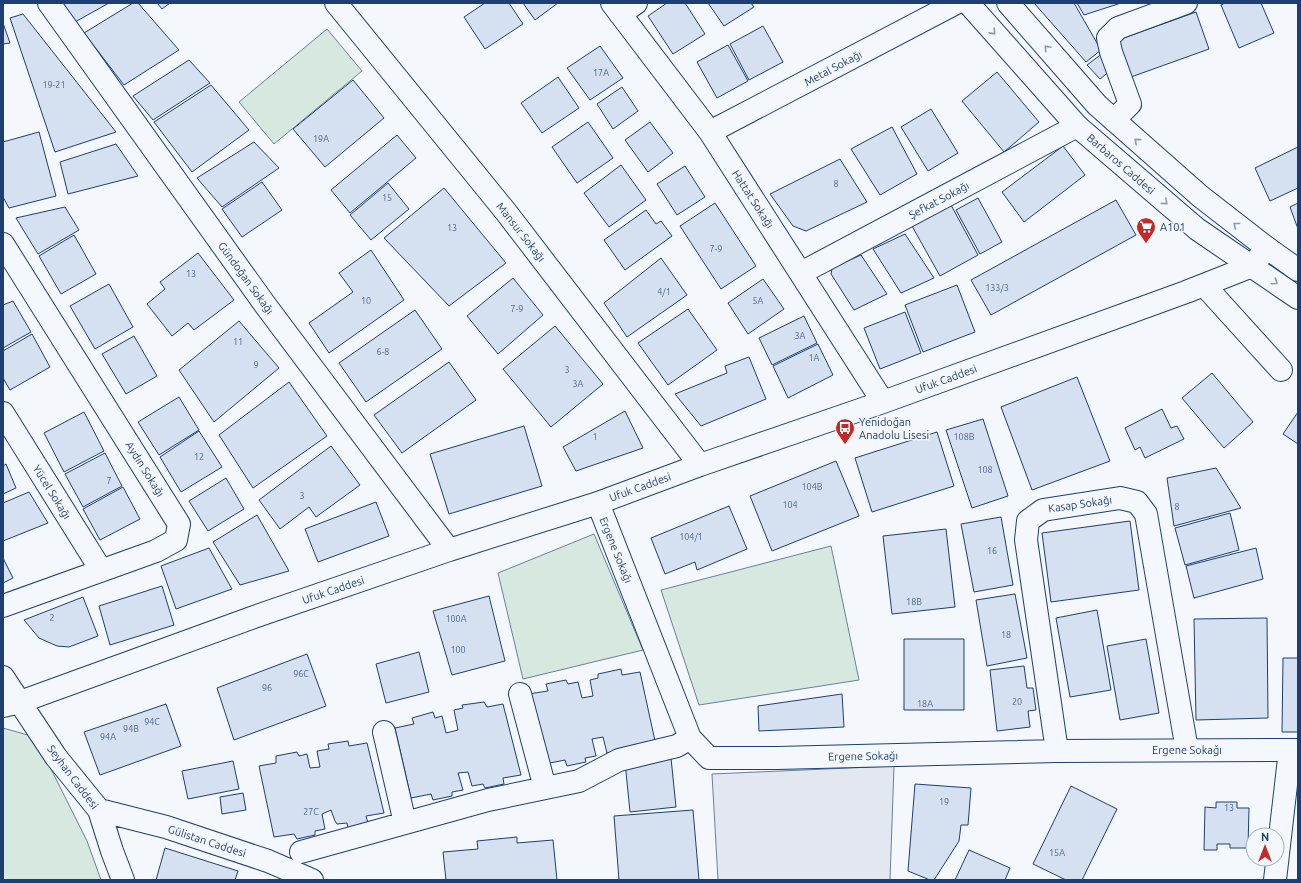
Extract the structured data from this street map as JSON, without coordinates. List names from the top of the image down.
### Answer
{
  "streets": {
    "street": [
      "Metal Sokağı",
      "Barbaros Caddesi",
      "Hattat Sokağı",
      "Şefkat Sokağı",
      "Mansur Sokağı",
      "Gündoğan Sokağı",
      "Ufuk Caddesi",
      "Aydın Sokağı",
      "Yücel Sokağı",
      "Kasap Sokağı",
      "Ergene Sokağı",
      "Seyhan Caddesi",
      "Gülistan Caddesi"
    ]
  },
  "crossings": [
    ["Metal Sokağı", "Hattat Sokağı"],
    ["Barbaros Caddesi", "Şefkat Sokağı"],
    ["Barbaros Caddesi", "Ufuk Caddesi"],
    ["Hattat Sokağı", "Şefkat Sokağı"],
    ["Hattat Sokağı", "Ufuk Caddesi"],
    ["Mansur Sokağı", "Ufuk Caddesi"],
    ["Gündoğan Sokağı", "Ufuk Caddesi"],
    ["Ufuk Caddesi", "Ergene Sokağı"],
    ["Ufuk Caddesi", "Seyhan Caddesi"],
    ["Aydın Sokağı", "Yücel Sokağı"],
    ["Kasap Sokağı", "Ergene Sokağı"],
    ["Seyhan Caddesi", "Gülistan Caddesi"]
  ],
  "places": {
    "supermarket": ["A101"],
    "bus stop": ["Yenidoğan Anadolu Lisesi"]
  },
  "house_numbers": [
    "17A",
    "19-21",
    "19A",
    "8",
    "15",
    "13",
    "7-9",
    "13",
    "133/3",
    "4/1",
    "10",
    "5A",
    "7-9",
    "3A",
    "11",
    "6-8",
    "1A",
    "9",
    "3",
    "3A",
    "1",
    "108B",
    "12",
    "108",
    "7",
    "104B",
    "3",
    "104",
    "8",
    "104/1",
    "16",
    "18B",
    "2",
    "100A",
    "18",
    "100",
    "96C",
    "96",
    "20",
    "18A",
    "94C",
    "94B",
    "94A",
    "19",
    "13",
    "27C",
    "15A"
  ],
  "north": "top"
}
